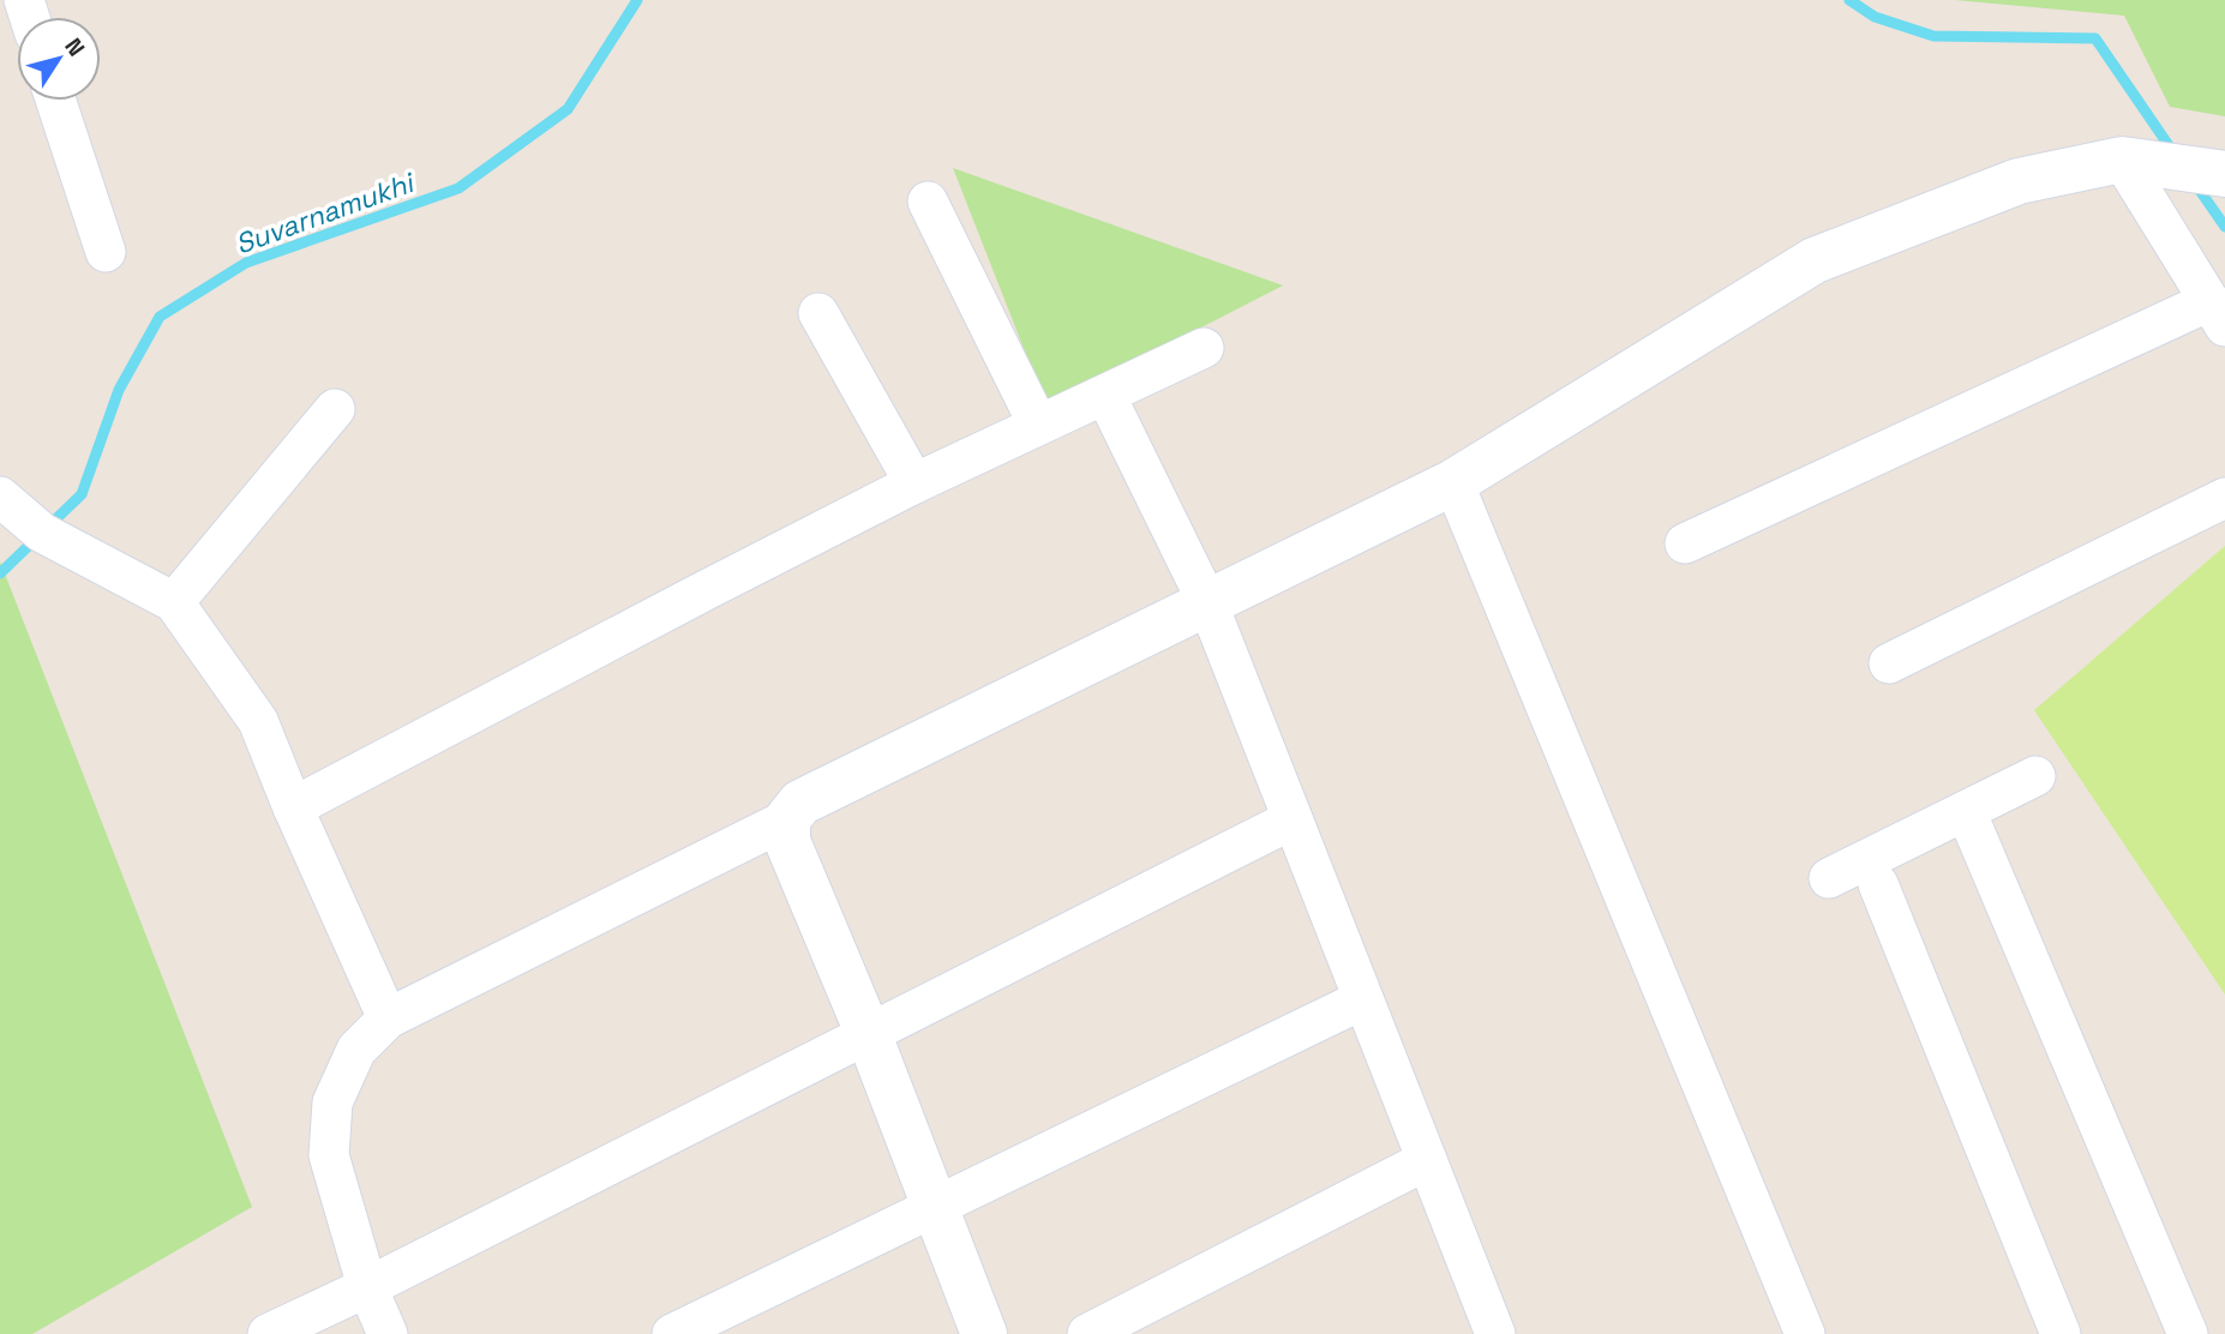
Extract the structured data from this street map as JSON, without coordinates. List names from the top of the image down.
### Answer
{
  "water": ["Suvarnamukhi"],
  "north": "top right"
}
